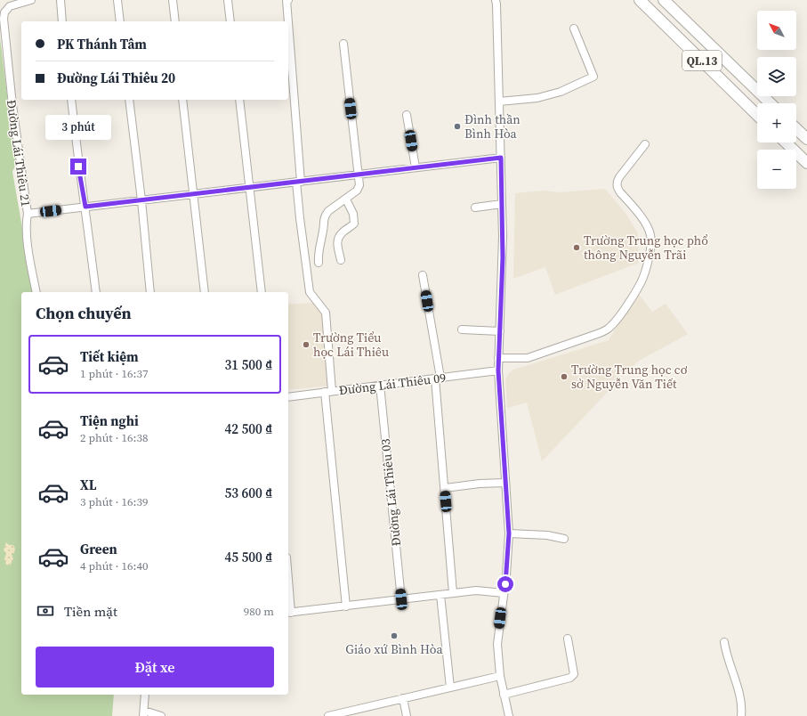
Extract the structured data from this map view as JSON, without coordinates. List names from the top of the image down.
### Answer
{
  "streets": {
    "highway": ["QL.13"],
    "street": ["Đường Lái Thiêu 21", "Đường Lái Thiêu 09", "Đường Lái Thiêu 03"]
  },
  "crossings": [
    ["Đường Lái Thiêu 09", "Đường Lái Thiêu 03"]
  ],
  "places": [
    "Đình thần Bình Hòa",
    "Trường Trung học phổ thông Nguyễn Trãi",
    "Trường Tiểu học Lái Thiêu",
    "Trường Trung học cơ sở Nguyễn Văn Tiết",
    "Giáo xứ Bình Hòa"
  ],
  "north": "top left",
  "page": {
    "map_buttons": ["+", "−"],
    "banner": ["PK Thánh Tâm", "Đường Lái Thiêu 20"],
    "bubble": "3 phút",
    "heading": "Chọn chuyến",
    "list": [
      {
        "name": "Tiết kiệm",
        "note": "1 phút · 16:37",
        "value": "31 500 ₫"
      },
      {
        "name": "Tiện nghi",
        "note": "2 phút · 16:38",
        "value": "42 500 ₫"
      },
      {
        "name": "XL",
        "note": "3 phút · 16:39",
        "value": "53 600 ₫"
      },
      {
        "name": "Green",
        "note": "4 phút · 16:40",
        "value": "45 500 ₫"
      }
    ],
    "pay": ["Tiền mặt", "980 m"],
    "buttons": "Đặt xe"
  }
}
